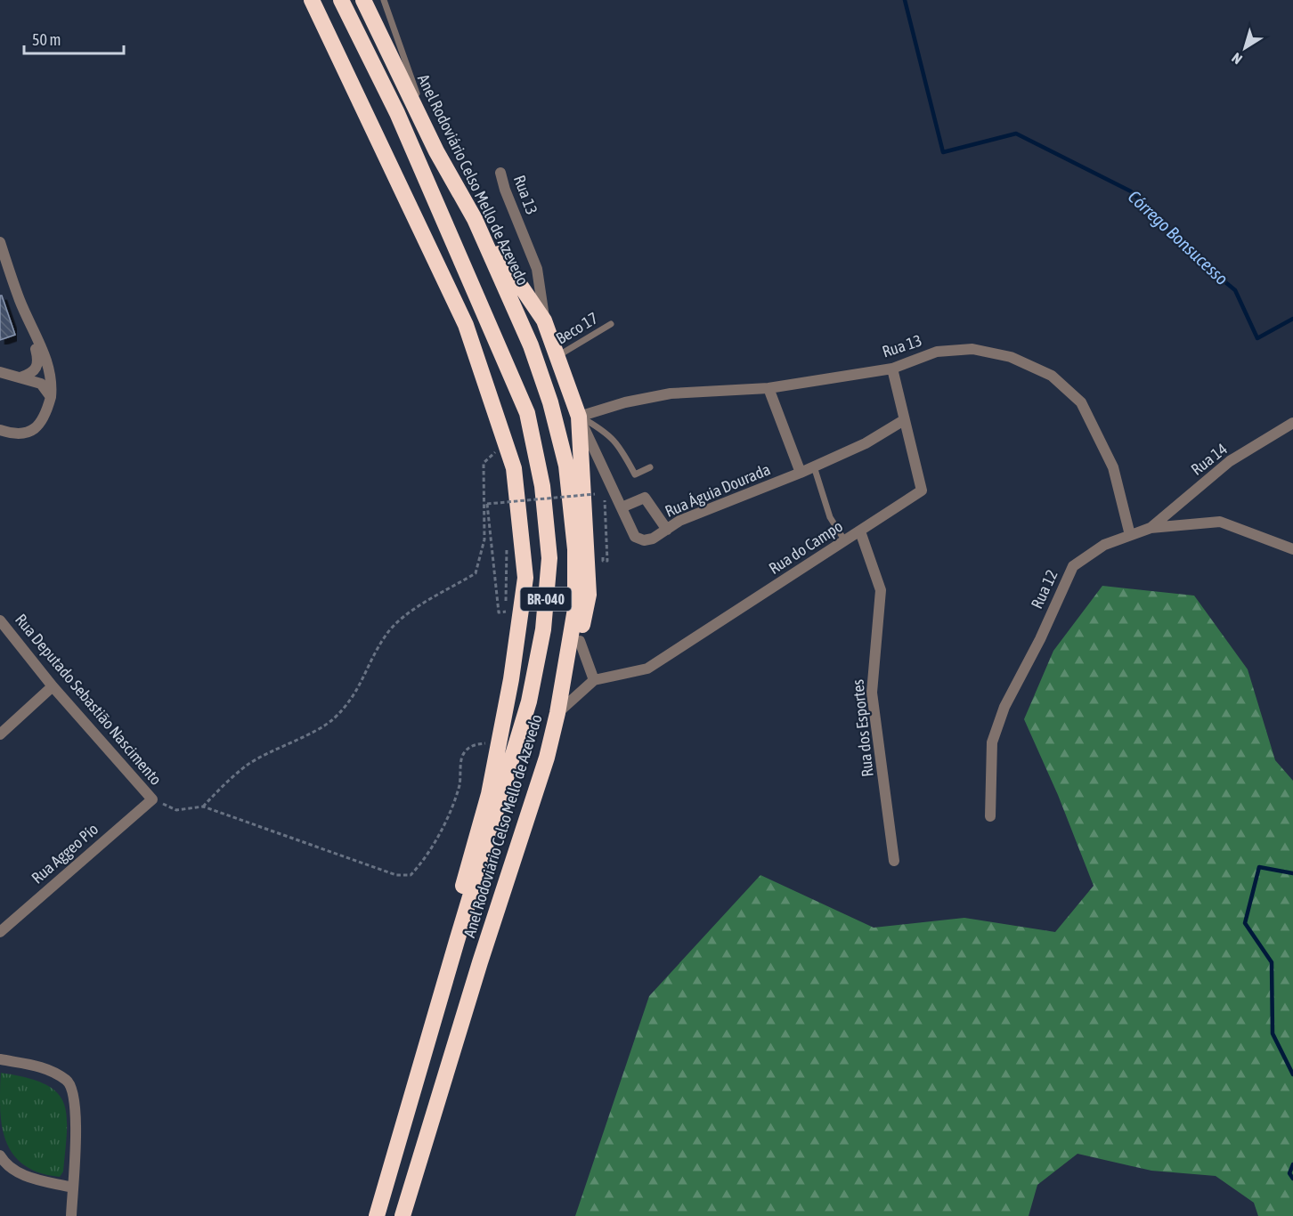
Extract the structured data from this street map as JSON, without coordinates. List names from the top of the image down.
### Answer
{
  "streets": {
    "highway": ["Anel Rodoviário Celso Mello de Azevedo", "BR-040"],
    "street": [
      "Rua 13",
      "Rua 14",
      "Rua Águia Dourada",
      "Rua do Campo",
      "Rua 12",
      "Rua Deputado Sebastião Nascimento",
      "Rua dos Esportes",
      "Rua Aggeo Pío"
    ],
    "lane": ["Beco 17"]
  },
  "crossings": [
    ["Anel Rodoviário Celso Mello de Azevedo", "Rua do Campo"],
    ["Rua 13", "Rua Águia Dourada"],
    ["Rua 13", "Rua do Campo"],
    ["Rua 13", "Rua 12"],
    ["Rua 14", "Rua 12"],
    ["Rua Águia Dourada", "Rua do Campo"],
    ["Rua do Campo", "Rua dos Esportes"],
    ["Rua Deputado Sebastião Nascimento", "Rua Aggeo Pío"]
  ],
  "water": ["Córrego Bonsucesso"],
  "scale_bar": "50 m",
  "north": "bottom left"
}
